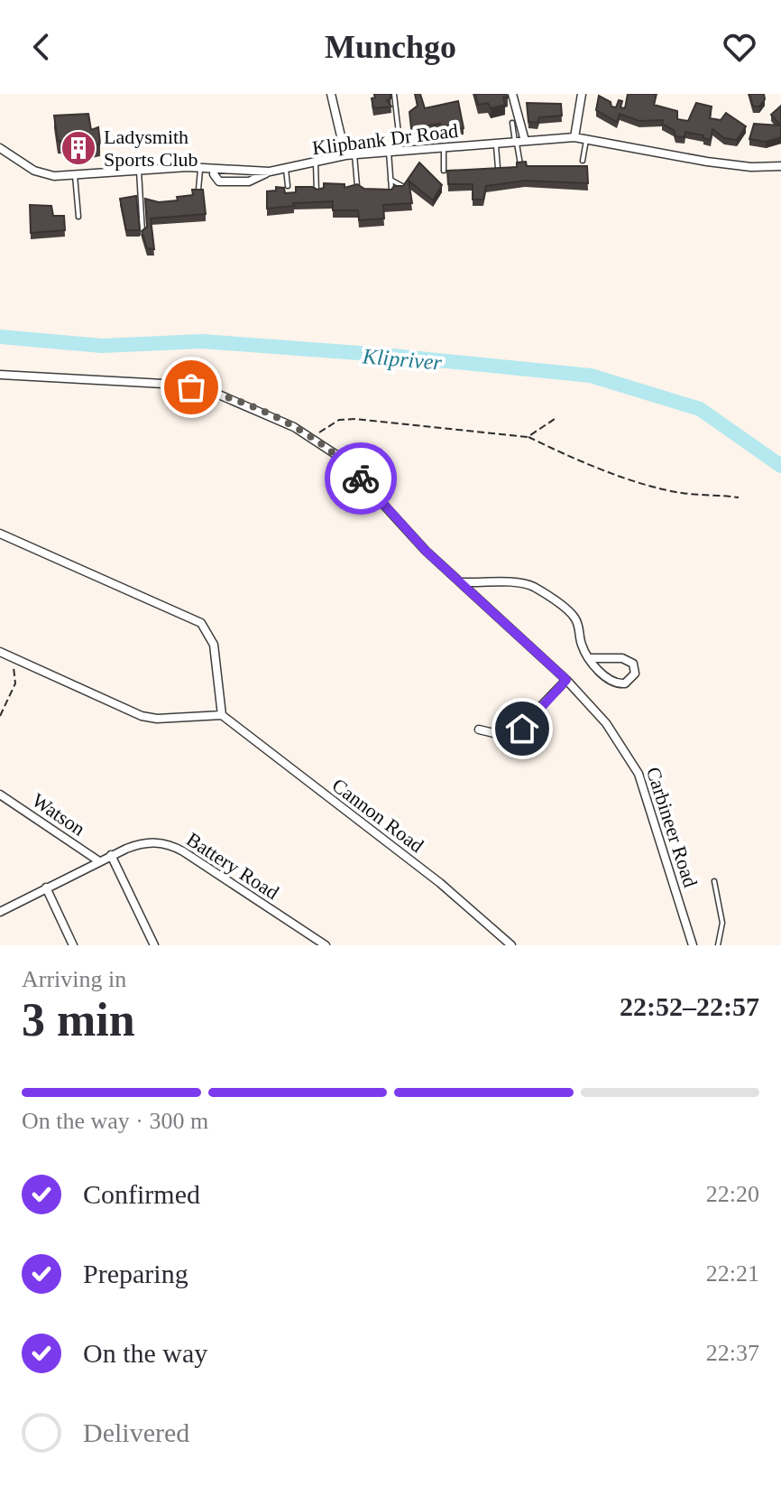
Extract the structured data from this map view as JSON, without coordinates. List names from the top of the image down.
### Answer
{
  "streets": {
    "street": [
      "Klipbank Dr Road",
      "Watson",
      "Cannon Road",
      "Carbineer Road",
      "Battery Road"
    ]
  },
  "crossings": [
    ["Watson", "Battery Road"]
  ],
  "water": ["Klipriver"],
  "places": {
    "building": ["Ladysmith Sports Club"]
  },
  "page": {
    "header": "Munchgo",
    "heading": ["3 min", "Arriving in", "22:52–22:57"],
    "bar": "On the way · 300 m",
    "list": [
      ["Confirmed", "22:20"],
      ["Preparing", "22:21"],
      ["On the way", "22:37"],
      "Delivered"
    ]
  }
}
